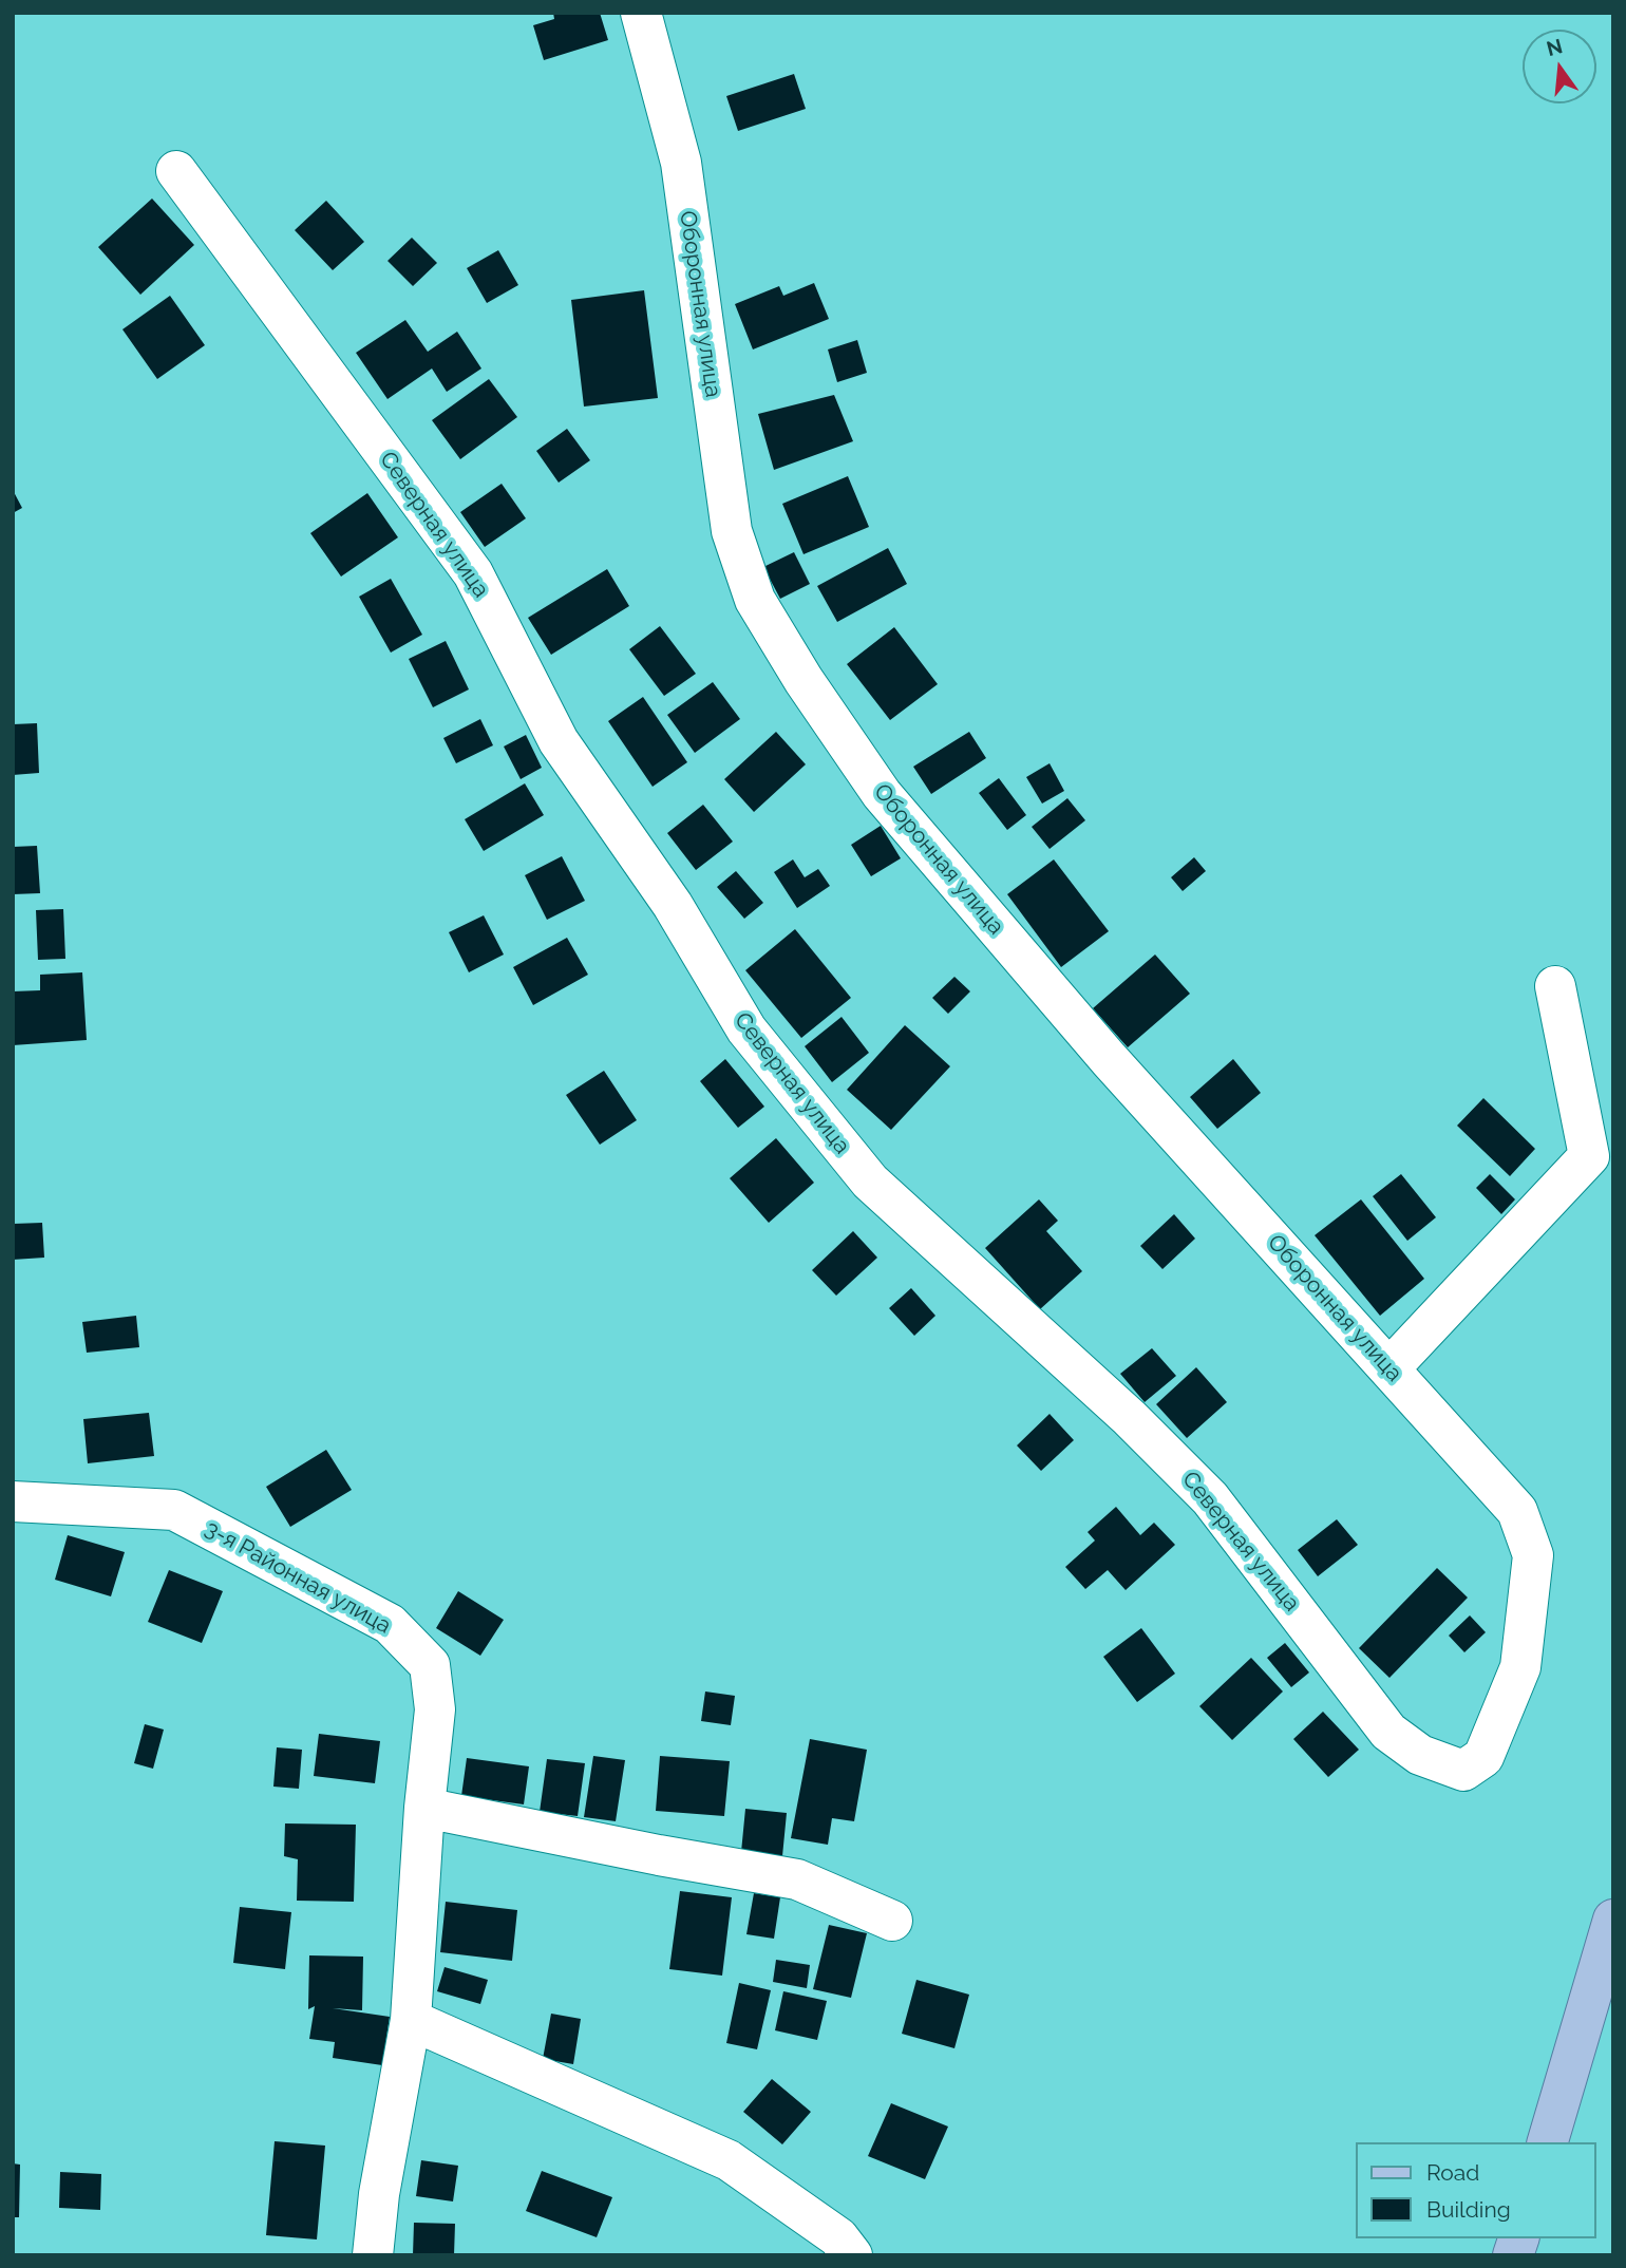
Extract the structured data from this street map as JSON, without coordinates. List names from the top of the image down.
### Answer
{
  "streets": {
    "street": ["Оборонная улица", "Северная улица", "3-я Районная улица"]
  },
  "crossings": [
    ["Оборонная улица", "Северная улица"]
  ],
  "legend": ["Road", "Building"],
  "north": "top"
}
